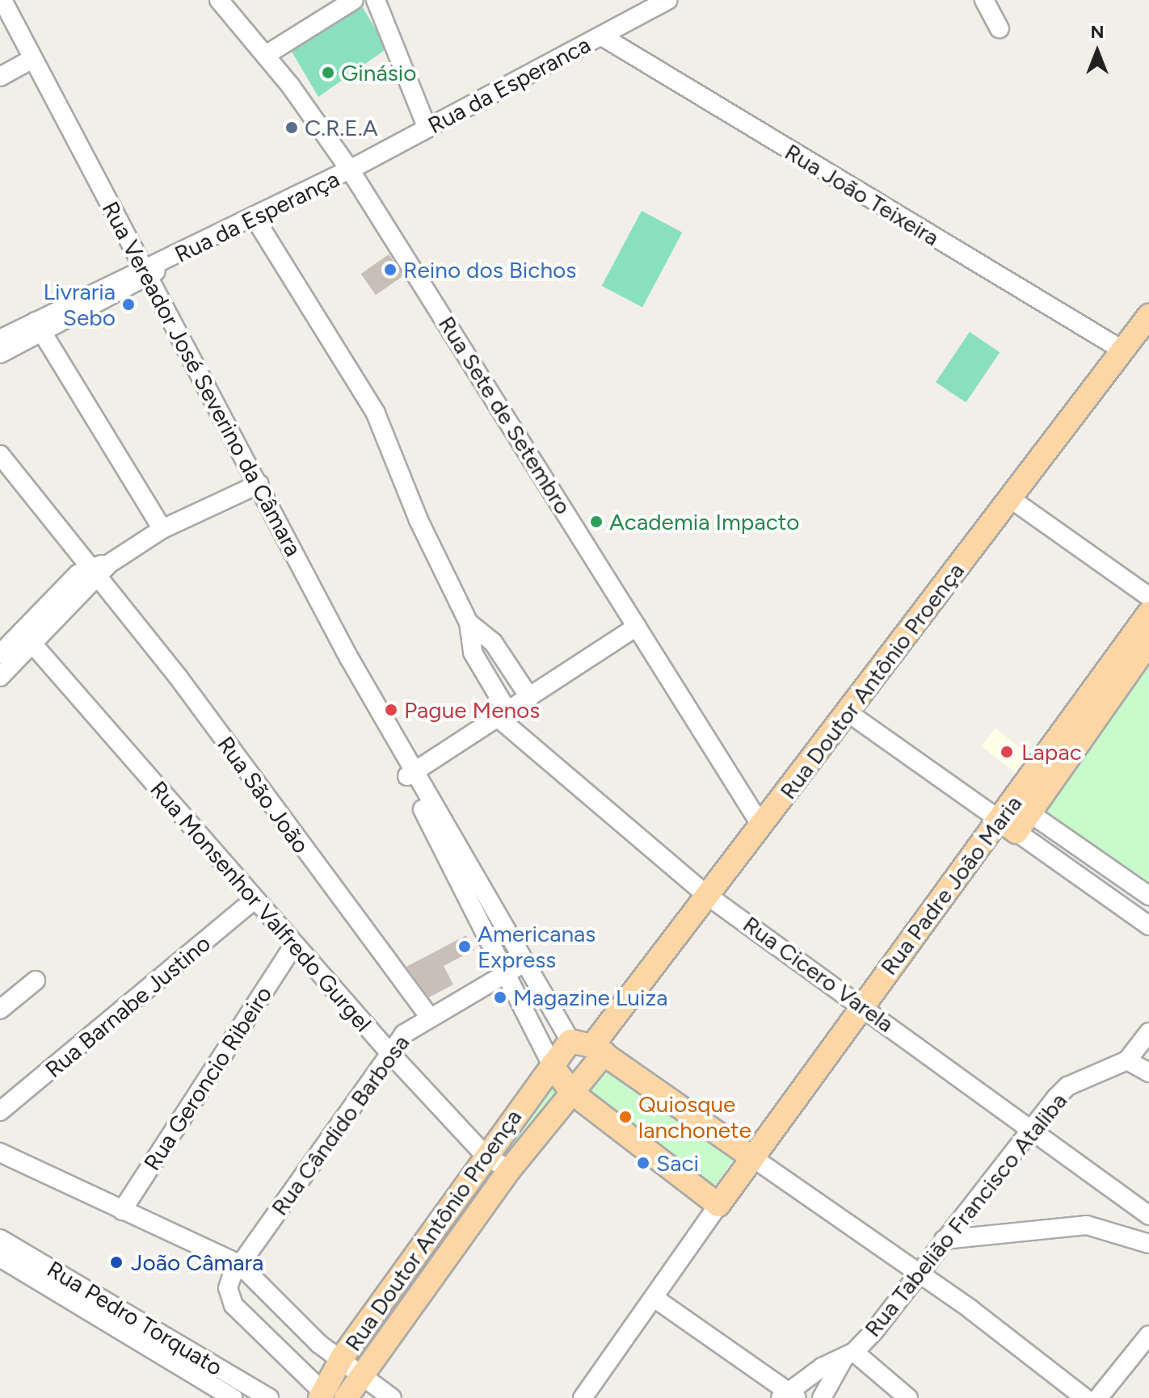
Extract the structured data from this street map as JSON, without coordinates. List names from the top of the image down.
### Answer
{
  "streets": {
    "main road": ["Rua Doutor Antônio Proença", "Rua Padre João Maria"],
    "street": [
      "Rua da Esperanca",
      "Rua João Teixeira",
      "Rua da Esperança",
      "Rua Vereador José Severino da Câmara",
      "Rua Sete de Setembro",
      "Rua São João",
      "Rua Monsenhor Valfredo Gurgel",
      "Rua Cicero Varela",
      "Rua Barnabe Justino",
      "Rua Geroncio Ribeiro",
      "Rua Cândido Barbosa",
      "Rua Tabelião Francisco Ataliba",
      "Rua Pedro Torquato"
    ]
  },
  "crossings": [
    ["Rua da Esperanca", "Rua João Teixeira"],
    ["Rua da Esperanca", "Rua da Esperança"],
    ["Rua da Esperanca", "Rua Sete de Setembro"],
    ["Rua João Teixeira", "Rua Doutor Antônio Proença"],
    ["Rua da Esperança", "Rua Vereador José Severino da Câmara"],
    ["Rua da Esperança", "Rua Sete de Setembro"],
    ["Rua Vereador José Severino da Câmara", "Rua Doutor Antônio Proença"],
    ["Rua Vereador José Severino da Câmara", "Rua Cândido Barbosa"],
    ["Rua Sete de Setembro", "Rua Doutor Antônio Proença"],
    ["Rua Doutor Antônio Proença", "Rua Monsenhor Valfredo Gurgel"],
    ["Rua Doutor Antônio Proença", "Rua Cicero Varela"],
    ["Rua Doutor Antônio Proença", "Rua Cândido Barbosa"],
    ["Rua São João", "Rua Cândido Barbosa"],
    ["Rua Padre João Maria", "Rua Cicero Varela"],
    ["Rua Monsenhor Valfredo Gurgel", "Rua Barnabe Justino"],
    ["Rua Monsenhor Valfredo Gurgel", "Rua Geroncio Ribeiro"],
    ["Rua Monsenhor Valfredo Gurgel", "Rua Cândido Barbosa"],
    ["Rua Cicero Varela", "Rua Tabelião Francisco Ataliba"]
  ],
  "places": [
    "Ginásio",
    "C.R.E.A",
    "Reino dos Bichos",
    "Livraria Sebo",
    "Academia Impacto",
    "Pague Menos",
    "Lapac",
    "Americanas Express",
    "Magazine Luiza",
    "Quiosque lanchonete",
    "Saci",
    "João Câmara"
  ],
  "north": "top"
}
